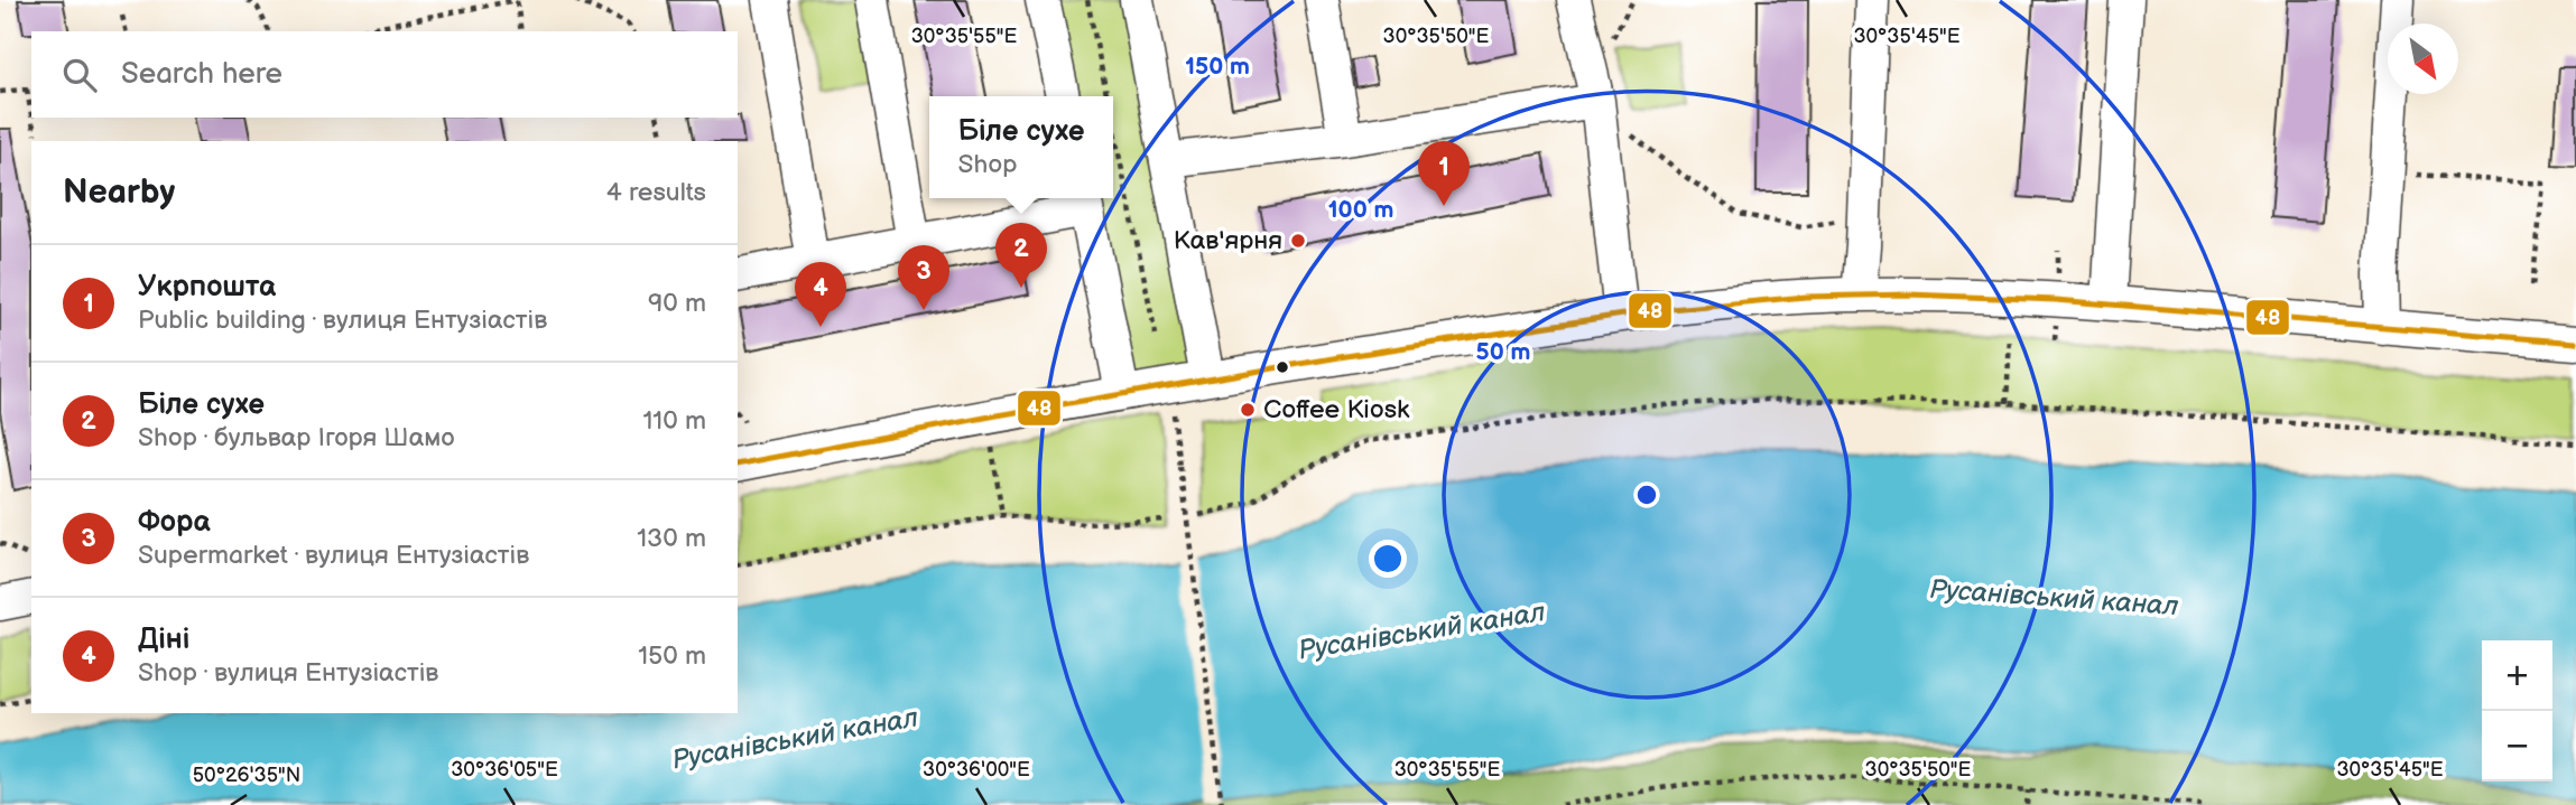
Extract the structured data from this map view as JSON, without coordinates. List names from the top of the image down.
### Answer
{
  "water": ["Русанівський канал"],
  "places": ["Кав'ярня", "Coffee Kiosk"],
  "lines": ["transit line 48"],
  "north": "bottom right",
  "page": {
    "search": "Search here",
    "popup": ["Біле сухе", "Shop"],
    "pins": [
      "1",
      "2",
      "3",
      "4"
    ],
    "heading": ["Nearby", "4 results"],
    "list": [
      {
        "mark": "1",
        "name": "Укрпошта",
        "note": "Public building · вулиця Ентузіастів",
        "value": "90 m"
      },
      {
        "mark": "2",
        "name": "Біле сухе",
        "note": "Shop · бульвар Ігоря Шамо",
        "value": "110 m"
      },
      {
        "mark": "3",
        "name": "Фора",
        "note": "Supermarket · вулиця Ентузіастів",
        "value": "130 m"
      },
      {
        "mark": "4",
        "name": "Діні",
        "note": "Shop · вулиця Ентузіастів",
        "value": "150 m"
      }
    ],
    "map_buttons": ["+", "−"]
  },
  "coordinates": [
    "30°35'55\"E",
    "30°35'50\"E",
    "30°35'45\"E",
    "30°36'05\"E",
    "30°36'00\"E",
    "50°26'35\"N"
  ],
  "rings": ["150 m", "100 m", "50 m"]
}
